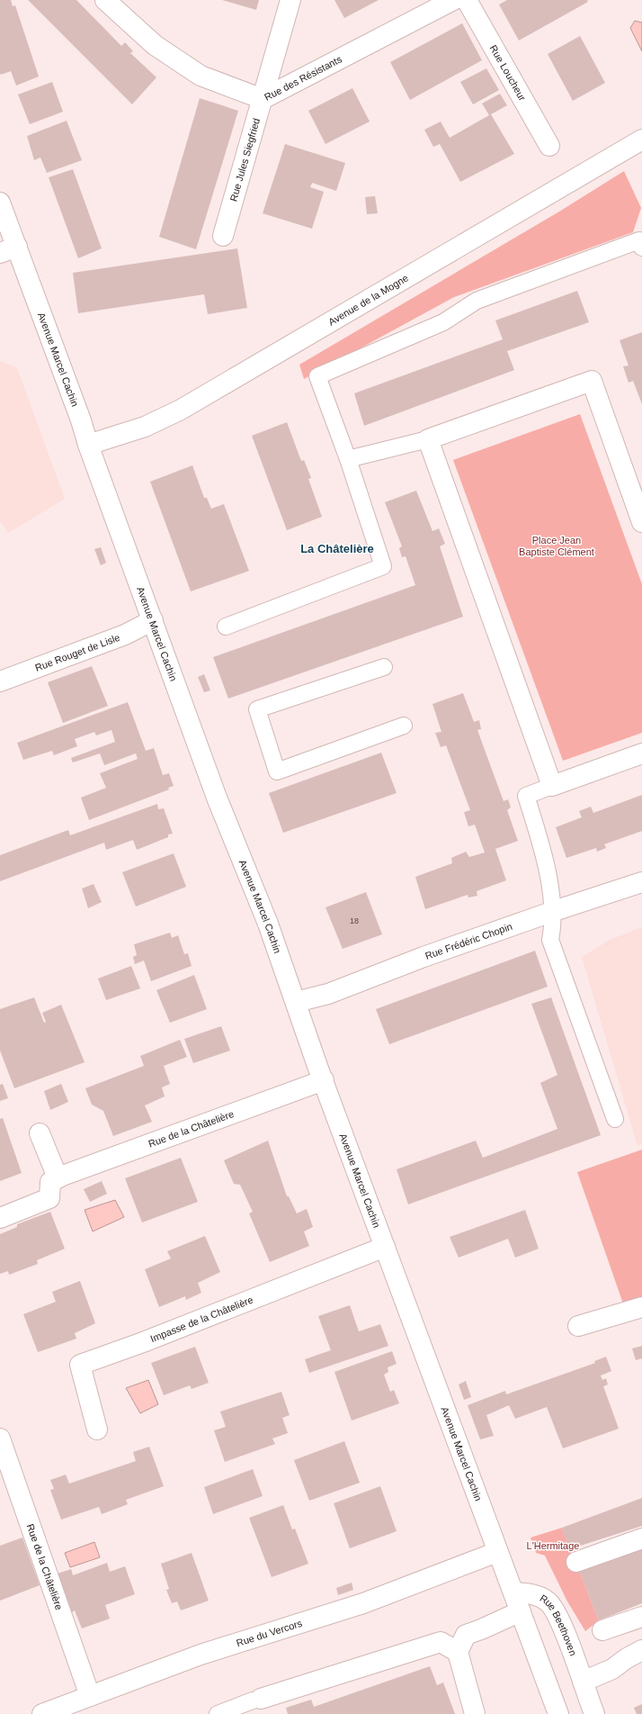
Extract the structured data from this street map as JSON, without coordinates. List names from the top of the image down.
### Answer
{
  "streets": {
    "street": [
      "Rue Loucheur",
      "Rue des Résistants",
      "Rue Jules Siegfried",
      "Avenue de la Mogne",
      "Avenue Marcel Cachin",
      "Rue Rouget de Lisle",
      "Rue Frédéric Chopin",
      "Rue de la Châtelière",
      "Impasse de la Châtelière",
      "Rue Beethoven",
      "Rue du Vercors"
    ]
  },
  "crossings": [
    ["Rue des Résistants", "Rue Jules Siegfried"],
    ["Avenue de la Mogne", "Avenue Marcel Cachin"],
    ["Avenue Marcel Cachin", "Rue Rouget de Lisle"],
    ["Avenue Marcel Cachin", "Rue Frédéric Chopin"],
    ["Avenue Marcel Cachin", "Rue de la Châtelière"],
    ["Avenue Marcel Cachin", "Impasse de la Châtelière"],
    ["Avenue Marcel Cachin", "Rue Beethoven"],
    ["Avenue Marcel Cachin", "Rue du Vercors"],
    ["Rue de la Châtelière", "Rue du Vercors"]
  ],
  "districts": ["La Châtelière"],
  "parks": ["Place Jean Baptiste Clément", "L'Hermitage"],
  "house_numbers": ["18"]
}
